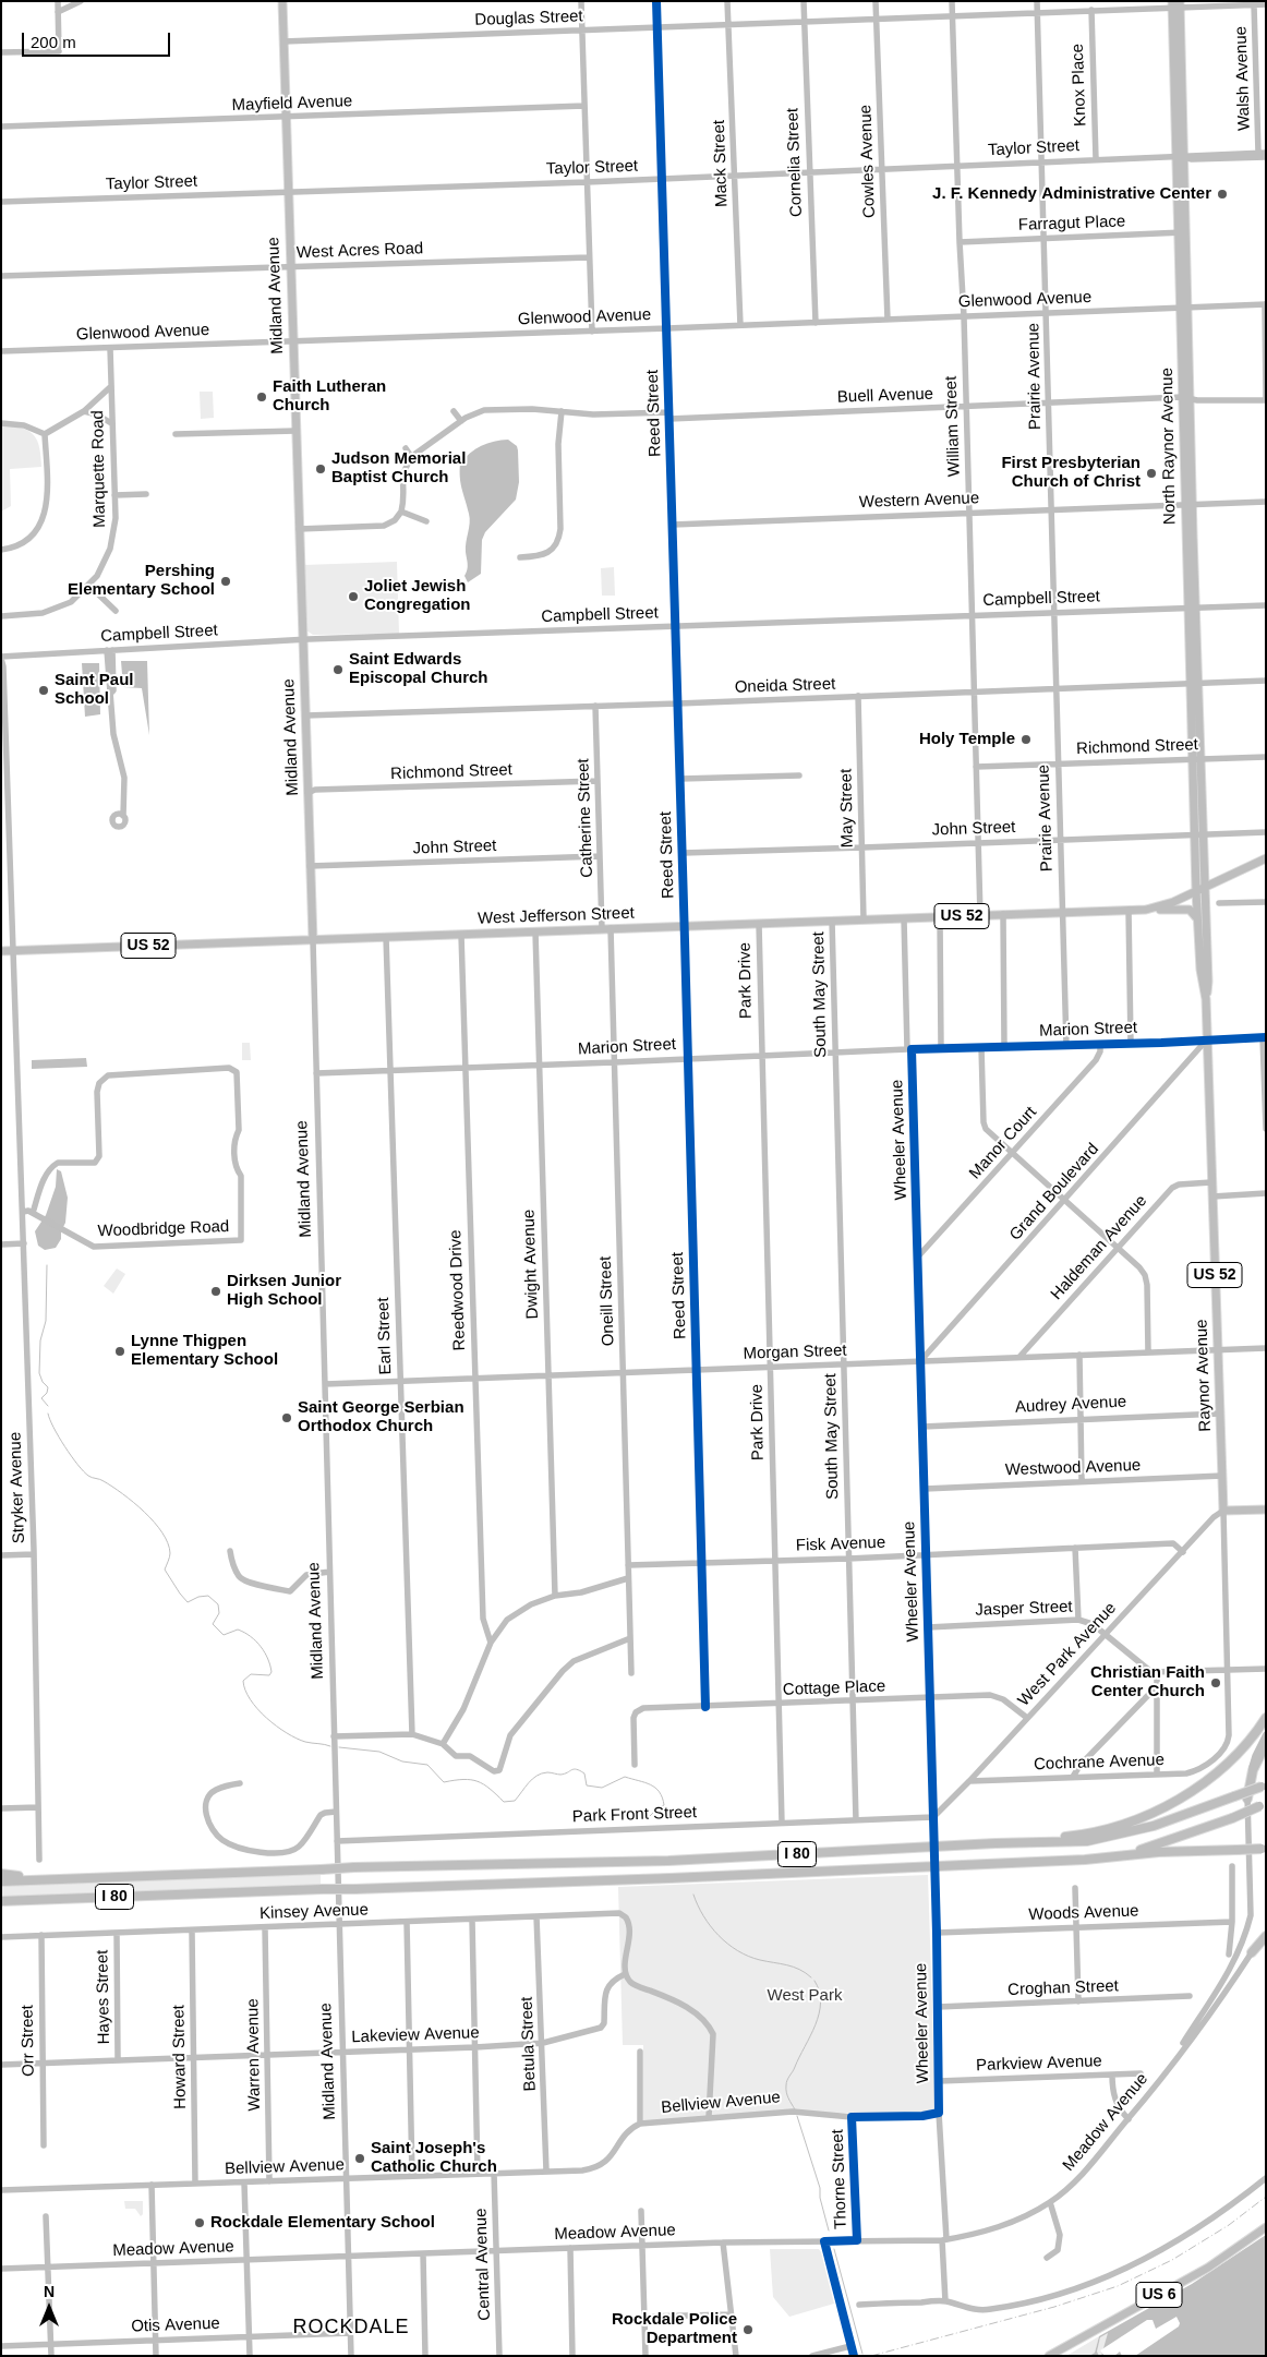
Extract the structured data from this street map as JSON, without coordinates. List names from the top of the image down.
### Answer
{
  "streets": {
    "highway": ["I 80"],
    "main road": [
      "Midland Avenue",
      "North Raynor Avenue",
      "West Jefferson Street",
      "US 52",
      "Raynor Avenue",
      "US 6"
    ],
    "street": [
      "Douglas Street",
      "Walsh Avenue",
      "Knox Place",
      "Mayfield Avenue",
      "Taylor Street",
      "Cowles Avenue",
      "Cornelia Street",
      "Mack Street",
      "Farragut Place",
      "West Acres Road",
      "Glenwood Avenue",
      "Prairie Avenue",
      "Buell Avenue",
      "Reed Street",
      "William Street",
      "Marquette Road",
      "Western Avenue",
      "Campbell Street",
      "Oneida Street",
      "Richmond Street",
      "May Street",
      "Catherine Street",
      "John Street",
      "Park Drive",
      "South May Street",
      "Marion Street",
      "Wheeler Avenue",
      "Manor Court",
      "Grand Boulevard",
      "Woodbridge Road",
      "Haldeman Avenue",
      "Dwight Avenue",
      "Reedwood Drive",
      "Oneill Street",
      "Earl Street",
      "Morgan Street",
      "Audrey Avenue",
      "Westwood Avenue",
      "Stryker Avenue",
      "Fisk Avenue",
      "Jasper Street",
      "West Park Avenue",
      "Cottage Place",
      "Cochrane Avenue",
      "Park Front Street",
      "Kinsey Avenue",
      "Woods Avenue",
      "Croghan Street",
      "Hayes Street",
      "Lakeview Avenue",
      "Orr Street",
      "Betula Street",
      "Warren Avenue",
      "Howard Street",
      "Parkview Avenue",
      "Bellview Avenue",
      "Meadow Avenue",
      "Thorne Street",
      "Central Avenue",
      "Otis Avenue"
    ]
  },
  "crossings": [
    ["Douglas Street", "Walsh Avenue"],
    ["Douglas Street", "Knox Place"],
    ["Douglas Street", "Cowles Avenue"],
    ["Douglas Street", "Cornelia Street"],
    ["Douglas Street", "Mack Street"],
    ["Douglas Street", "Midland Avenue"],
    ["Douglas Street", "Prairie Avenue"],
    ["Douglas Street", "Reed Street"],
    ["Douglas Street", "William Street"],
    ["Douglas Street", "North Raynor Avenue"],
    ["Walsh Avenue", "Taylor Street"],
    ["Knox Place", "Taylor Street"],
    ["Mayfield Avenue", "Midland Avenue"],
    ["Taylor Street", "Cowles Avenue"],
    ["Taylor Street", "Cornelia Street"],
    ["Taylor Street", "Mack Street"],
    ["Taylor Street", "Midland Avenue"],
    ["Taylor Street", "Prairie Avenue"],
    ["Taylor Street", "Reed Street"],
    ["Taylor Street", "William Street"],
    ["Taylor Street", "North Raynor Avenue"],
    ["Cowles Avenue", "Glenwood Avenue"],
    ["Cornelia Street", "Glenwood Avenue"],
    ["Mack Street", "Glenwood Avenue"],
    ["Farragut Place", "Prairie Avenue"],
    ["Farragut Place", "William Street"],
    ["Farragut Place", "North Raynor Avenue"],
    ["West Acres Road", "Midland Avenue"],
    ["Midland Avenue", "Glenwood Avenue"],
    ["Midland Avenue", "Campbell Street"],
    ["Midland Avenue", "Oneida Street"],
    ["Midland Avenue", "Richmond Street"],
    ["Midland Avenue", "John Street"],
    ["Midland Avenue", "West Jefferson Street"],
    ["Midland Avenue", "Marion Street"],
    ["Midland Avenue", "Morgan Street"],
    ["Midland Avenue", "Park Front Street"],
    ["Midland Avenue", "Kinsey Avenue"],
    ["Midland Avenue", "Lakeview Avenue"],
    ["Midland Avenue", "Bellview Avenue"],
    ["Midland Avenue", "Meadow Avenue"],
    ["Midland Avenue", "Otis Avenue"],
    ["Glenwood Avenue", "Prairie Avenue"],
    ["Glenwood Avenue", "Reed Street"],
    ["Glenwood Avenue", "William Street"],
    ["Glenwood Avenue", "North Raynor Avenue"],
    ["Glenwood Avenue", "Marquette Road"],
    ["Prairie Avenue", "Buell Avenue"],
    ["Prairie Avenue", "Western Avenue"],
    ["Prairie Avenue", "Campbell Street"],
    ["Prairie Avenue", "Oneida Street"],
    ["Prairie Avenue", "Richmond Street"],
    ["Prairie Avenue", "John Street"],
    ["Prairie Avenue", "West Jefferson Street"],
    ["Prairie Avenue", "Marion Street"],
    ["Buell Avenue", "Reed Street"],
    ["Buell Avenue", "William Street"],
    ["Buell Avenue", "North Raynor Avenue"],
    ["Reed Street", "Western Avenue"],
    ["Reed Street", "Campbell Street"],
    ["Reed Street", "Oneida Street"],
    ["Reed Street", "John Street"],
    ["Reed Street", "West Jefferson Street"],
    ["Reed Street", "Marion Street"],
    ["Reed Street", "Morgan Street"],
    ["Reed Street", "Fisk Avenue"],
    ["Reed Street", "Cottage Place"],
    ["William Street", "Western Avenue"],
    ["William Street", "Campbell Street"],
    ["William Street", "Oneida Street"],
    ["William Street", "Richmond Street"],
    ["William Street", "John Street"],
    ["William Street", "West Jefferson Street"],
    ["North Raynor Avenue", "Western Avenue"],
    ["North Raynor Avenue", "Campbell Street"],
    ["North Raynor Avenue", "Oneida Street"],
    ["North Raynor Avenue", "Richmond Street"],
    ["North Raynor Avenue", "John Street"],
    ["North Raynor Avenue", "West Jefferson Street"],
    ["North Raynor Avenue", "Raynor Avenue"],
    ["Campbell Street", "Stryker Avenue"],
    ["Oneida Street", "May Street"],
    ["Oneida Street", "Catherine Street"],
    ["Richmond Street", "Catherine Street"],
    ["May Street", "John Street"],
    ["May Street", "West Jefferson Street"],
    ["Catherine Street", "John Street"],
    ["Catherine Street", "West Jefferson Street"],
    ["Catherine Street", "Oneill Street"],
    ["West Jefferson Street", "US 52"],
    ["West Jefferson Street", "Park Drive"],
    ["West Jefferson Street", "South May Street"],
    ["West Jefferson Street", "Wheeler Avenue"],
    ["West Jefferson Street", "Dwight Avenue"],
    ["West Jefferson Street", "Reedwood Drive"],
    ["West Jefferson Street", "Oneill Street"],
    ["West Jefferson Street", "Earl Street"],
    ["West Jefferson Street", "Raynor Avenue"],
    ["West Jefferson Street", "Stryker Avenue"],
    ["US 52", "Raynor Avenue"],
    ["Park Drive", "Marion Street"],
    ["Park Drive", "Morgan Street"],
    ["Park Drive", "Fisk Avenue"],
    ["Park Drive", "Cottage Place"],
    ["Park Drive", "Park Front Street"],
    ["South May Street", "Marion Street"],
    ["South May Street", "Morgan Street"],
    ["South May Street", "Fisk Avenue"],
    ["South May Street", "Cottage Place"],
    ["South May Street", "Park Front Street"],
    ["Marion Street", "Wheeler Avenue"],
    ["Marion Street", "Manor Court"],
    ["Marion Street", "Grand Boulevard"],
    ["Marion Street", "Dwight Avenue"],
    ["Marion Street", "Reedwood Drive"],
    ["Marion Street", "Oneill Street"],
    ["Marion Street", "Earl Street"],
    ["Marion Street", "Raynor Avenue"],
    ["Wheeler Avenue", "Manor Court"],
    ["Wheeler Avenue", "Grand Boulevard"],
    ["Wheeler Avenue", "Morgan Street"],
    ["Wheeler Avenue", "Audrey Avenue"],
    ["Wheeler Avenue", "Westwood Avenue"],
    ["Wheeler Avenue", "Fisk Avenue"],
    ["Wheeler Avenue", "Jasper Street"],
    ["Wheeler Avenue", "West Park Avenue"],
    ["Wheeler Avenue", "Cottage Place"],
    ["Wheeler Avenue", "Park Front Street"],
    ["Wheeler Avenue", "Woods Avenue"],
    ["Wheeler Avenue", "Croghan Street"],
    ["Wheeler Avenue", "Parkview Avenue"],
    ["Wheeler Avenue", "Bellview Avenue"],
    ["Wheeler Avenue", "Meadow Avenue"],
    ["Grand Boulevard", "Morgan Street"],
    ["Grand Boulevard", "Raynor Avenue"],
    ["Woodbridge Road", "Stryker Avenue"],
    ["Haldeman Avenue", "Morgan Street"],
    ["Haldeman Avenue", "Raynor Avenue"],
    ["Dwight Avenue", "Morgan Street"],
    ["Reedwood Drive", "Morgan Street"],
    ["Oneill Street", "Morgan Street"],
    ["Oneill Street", "Fisk Avenue"],
    ["Earl Street", "Morgan Street"],
    ["Morgan Street", "Raynor Avenue"],
    ["Raynor Avenue", "Audrey Avenue"],
    ["Raynor Avenue", "Westwood Avenue"],
    ["Raynor Avenue", "West Park Avenue"],
    ["Raynor Avenue", "Cochrane Avenue"],
    ["Fisk Avenue", "West Park Avenue"],
    ["Jasper Street", "West Park Avenue"],
    ["West Park Avenue", "Cottage Place"],
    ["West Park Avenue", "Cochrane Avenue"],
    ["West Park Avenue", "Park Front Street"],
    ["Kinsey Avenue", "Hayes Street"],
    ["Kinsey Avenue", "Lakeview Avenue"],
    ["Kinsey Avenue", "Orr Street"],
    ["Kinsey Avenue", "Betula Street"],
    ["Kinsey Avenue", "Warren Avenue"],
    ["Kinsey Avenue", "Howard Street"],
    ["Hayes Street", "Lakeview Avenue"],
    ["Lakeview Avenue", "Orr Street"],
    ["Lakeview Avenue", "Betula Street"],
    ["Lakeview Avenue", "Warren Avenue"],
    ["Lakeview Avenue", "Howard Street"],
    ["Betula Street", "Bellview Avenue"],
    ["Warren Avenue", "Bellview Avenue"],
    ["Howard Street", "Bellview Avenue"],
    ["Bellview Avenue", "Thorne Street"],
    ["Bellview Avenue", "Central Avenue"],
    ["Meadow Avenue", "Thorne Street"],
    ["Meadow Avenue", "Central Avenue"]
  ],
  "districts": ["ROCKDALE"],
  "parks": ["West Park"],
  "places": [
    "J. F. Kennedy Administrative Center",
    "Faith Lutheran Church",
    "Judson Memorial Baptist Church",
    "First Presbyterian Church of Christ",
    "Pershing Elementary School",
    "Joliet Jewish Congregation",
    "Saint Edwards Episcopal Church",
    "Saint Paul School",
    "Holy Temple",
    "Dirksen Junior High School",
    "Lynne Thigpen Elementary School",
    "Saint George Serbian Orthodox Church",
    "Christian Faith Center Church",
    "Saint Joseph's Catholic Church",
    "Rockdale Elementary School",
    "Rockdale Police Department"
  ],
  "scale_bar": "200 m",
  "north": "top"
}
